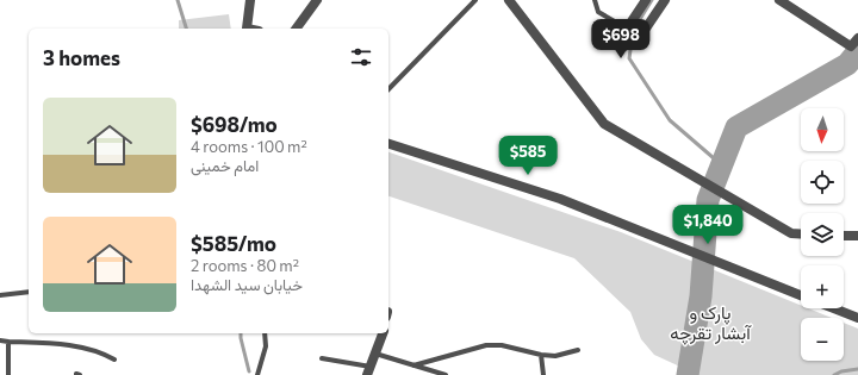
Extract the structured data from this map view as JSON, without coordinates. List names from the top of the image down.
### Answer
{
  "parks": ["پارک و آبشار تقرچه"],
  "north": "bottom",
  "page": {
    "price": ["$698", "$585", "$1,840"],
    "heading": "3 homes",
    "list": [
      {
        "name": "$698/mo",
        "note": "4 rooms · 100 m² · امام خمینی"
      },
      {
        "name": "$585/mo",
        "note": "2 rooms · 80 m² · خیابان سید الشهدا"
      }
    ],
    "map_buttons": ["+", "−"]
  }
}
